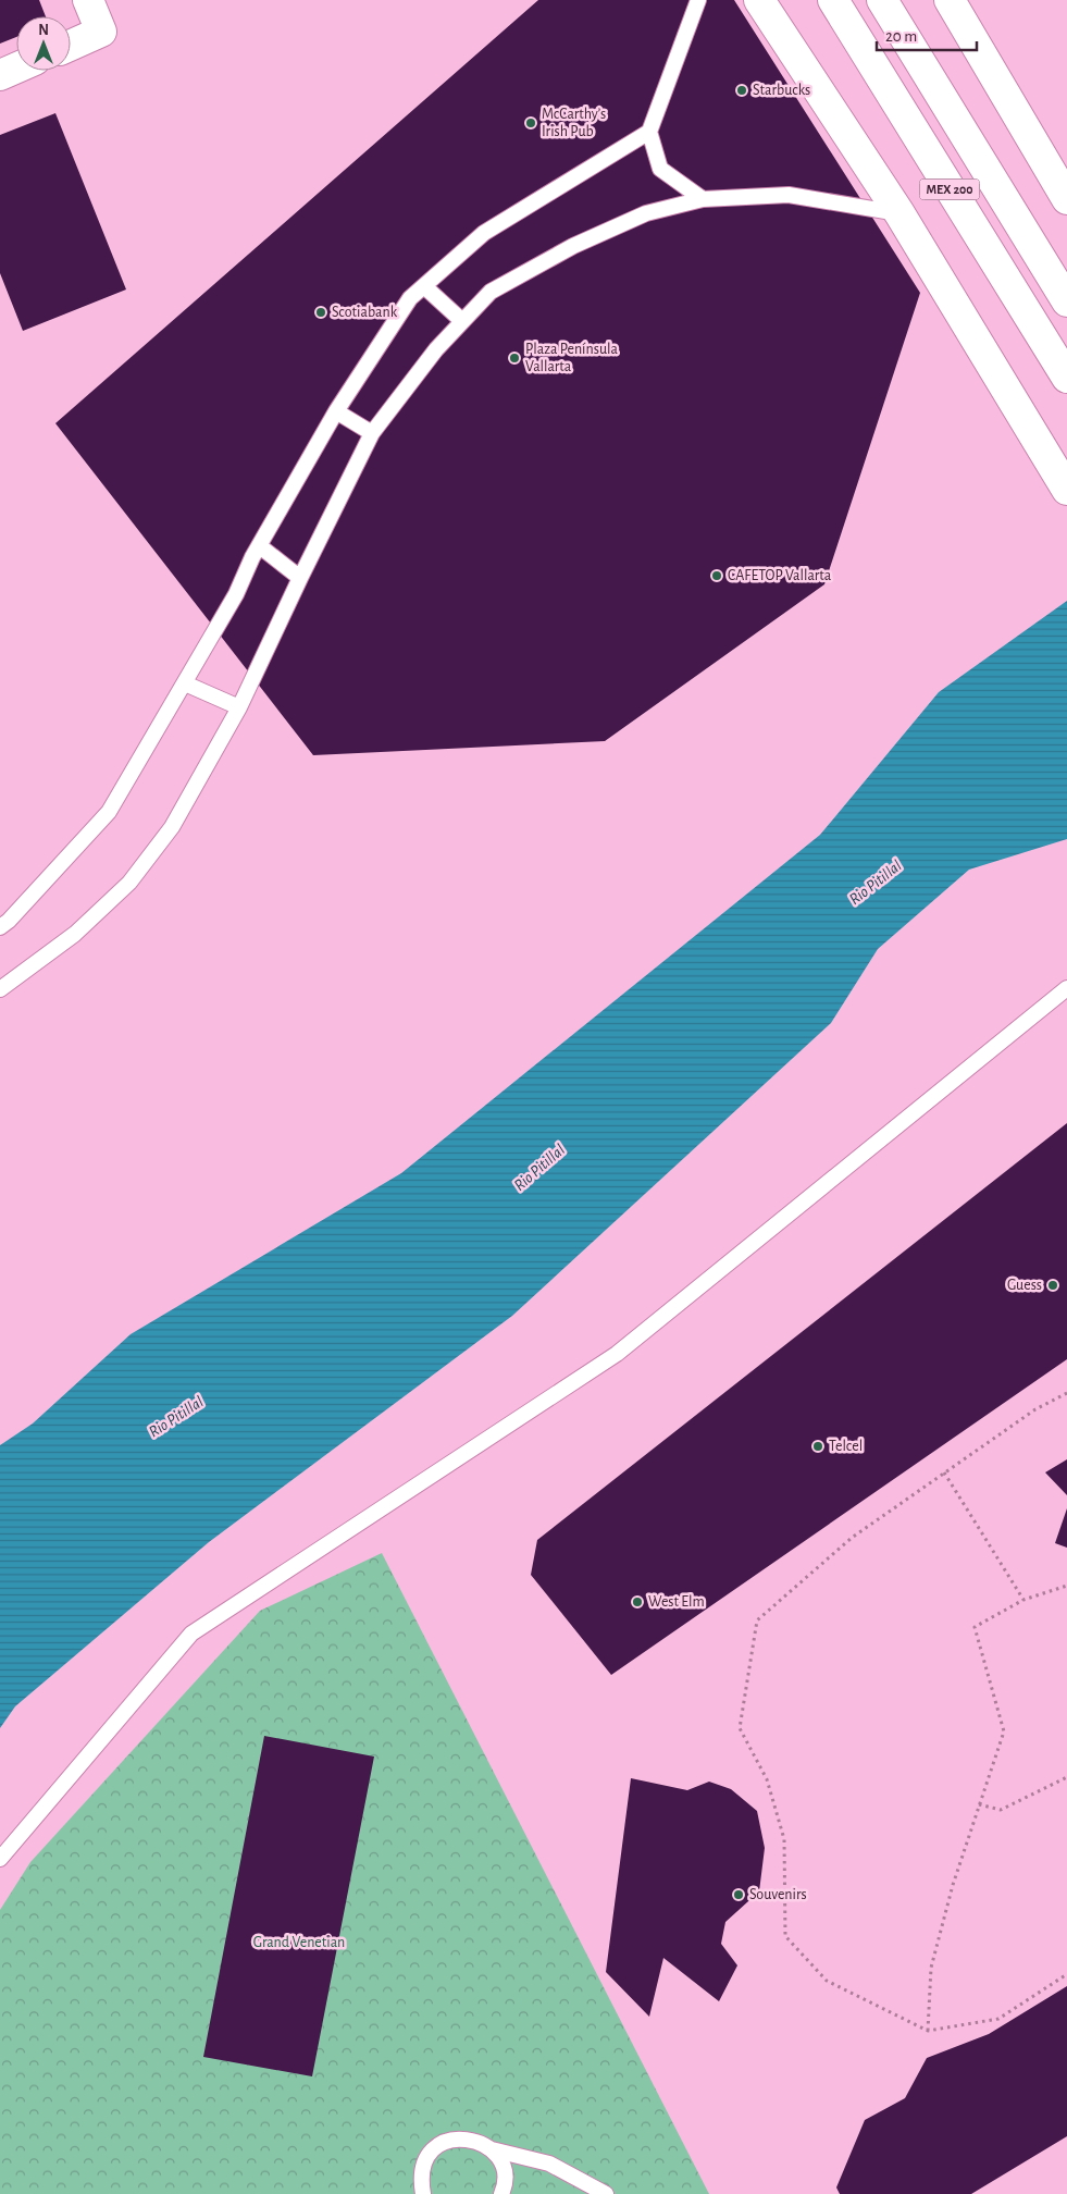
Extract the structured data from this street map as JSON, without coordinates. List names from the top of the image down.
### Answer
{
  "streets": {
    "main road": ["MEX 200"]
  },
  "water": ["Rio Pitillal"],
  "parks": ["Grand Venetian"],
  "places": [
    "Starbucks",
    "McCarthy’s Irish Pub",
    "Scotiabank",
    "Plaza Península Vallarta",
    "CAFETOP Vallarta",
    "Guess",
    "Telcel",
    "West Elm",
    "Souvenirs"
  ],
  "scale_bar": "20 m",
  "north": "top"
}
